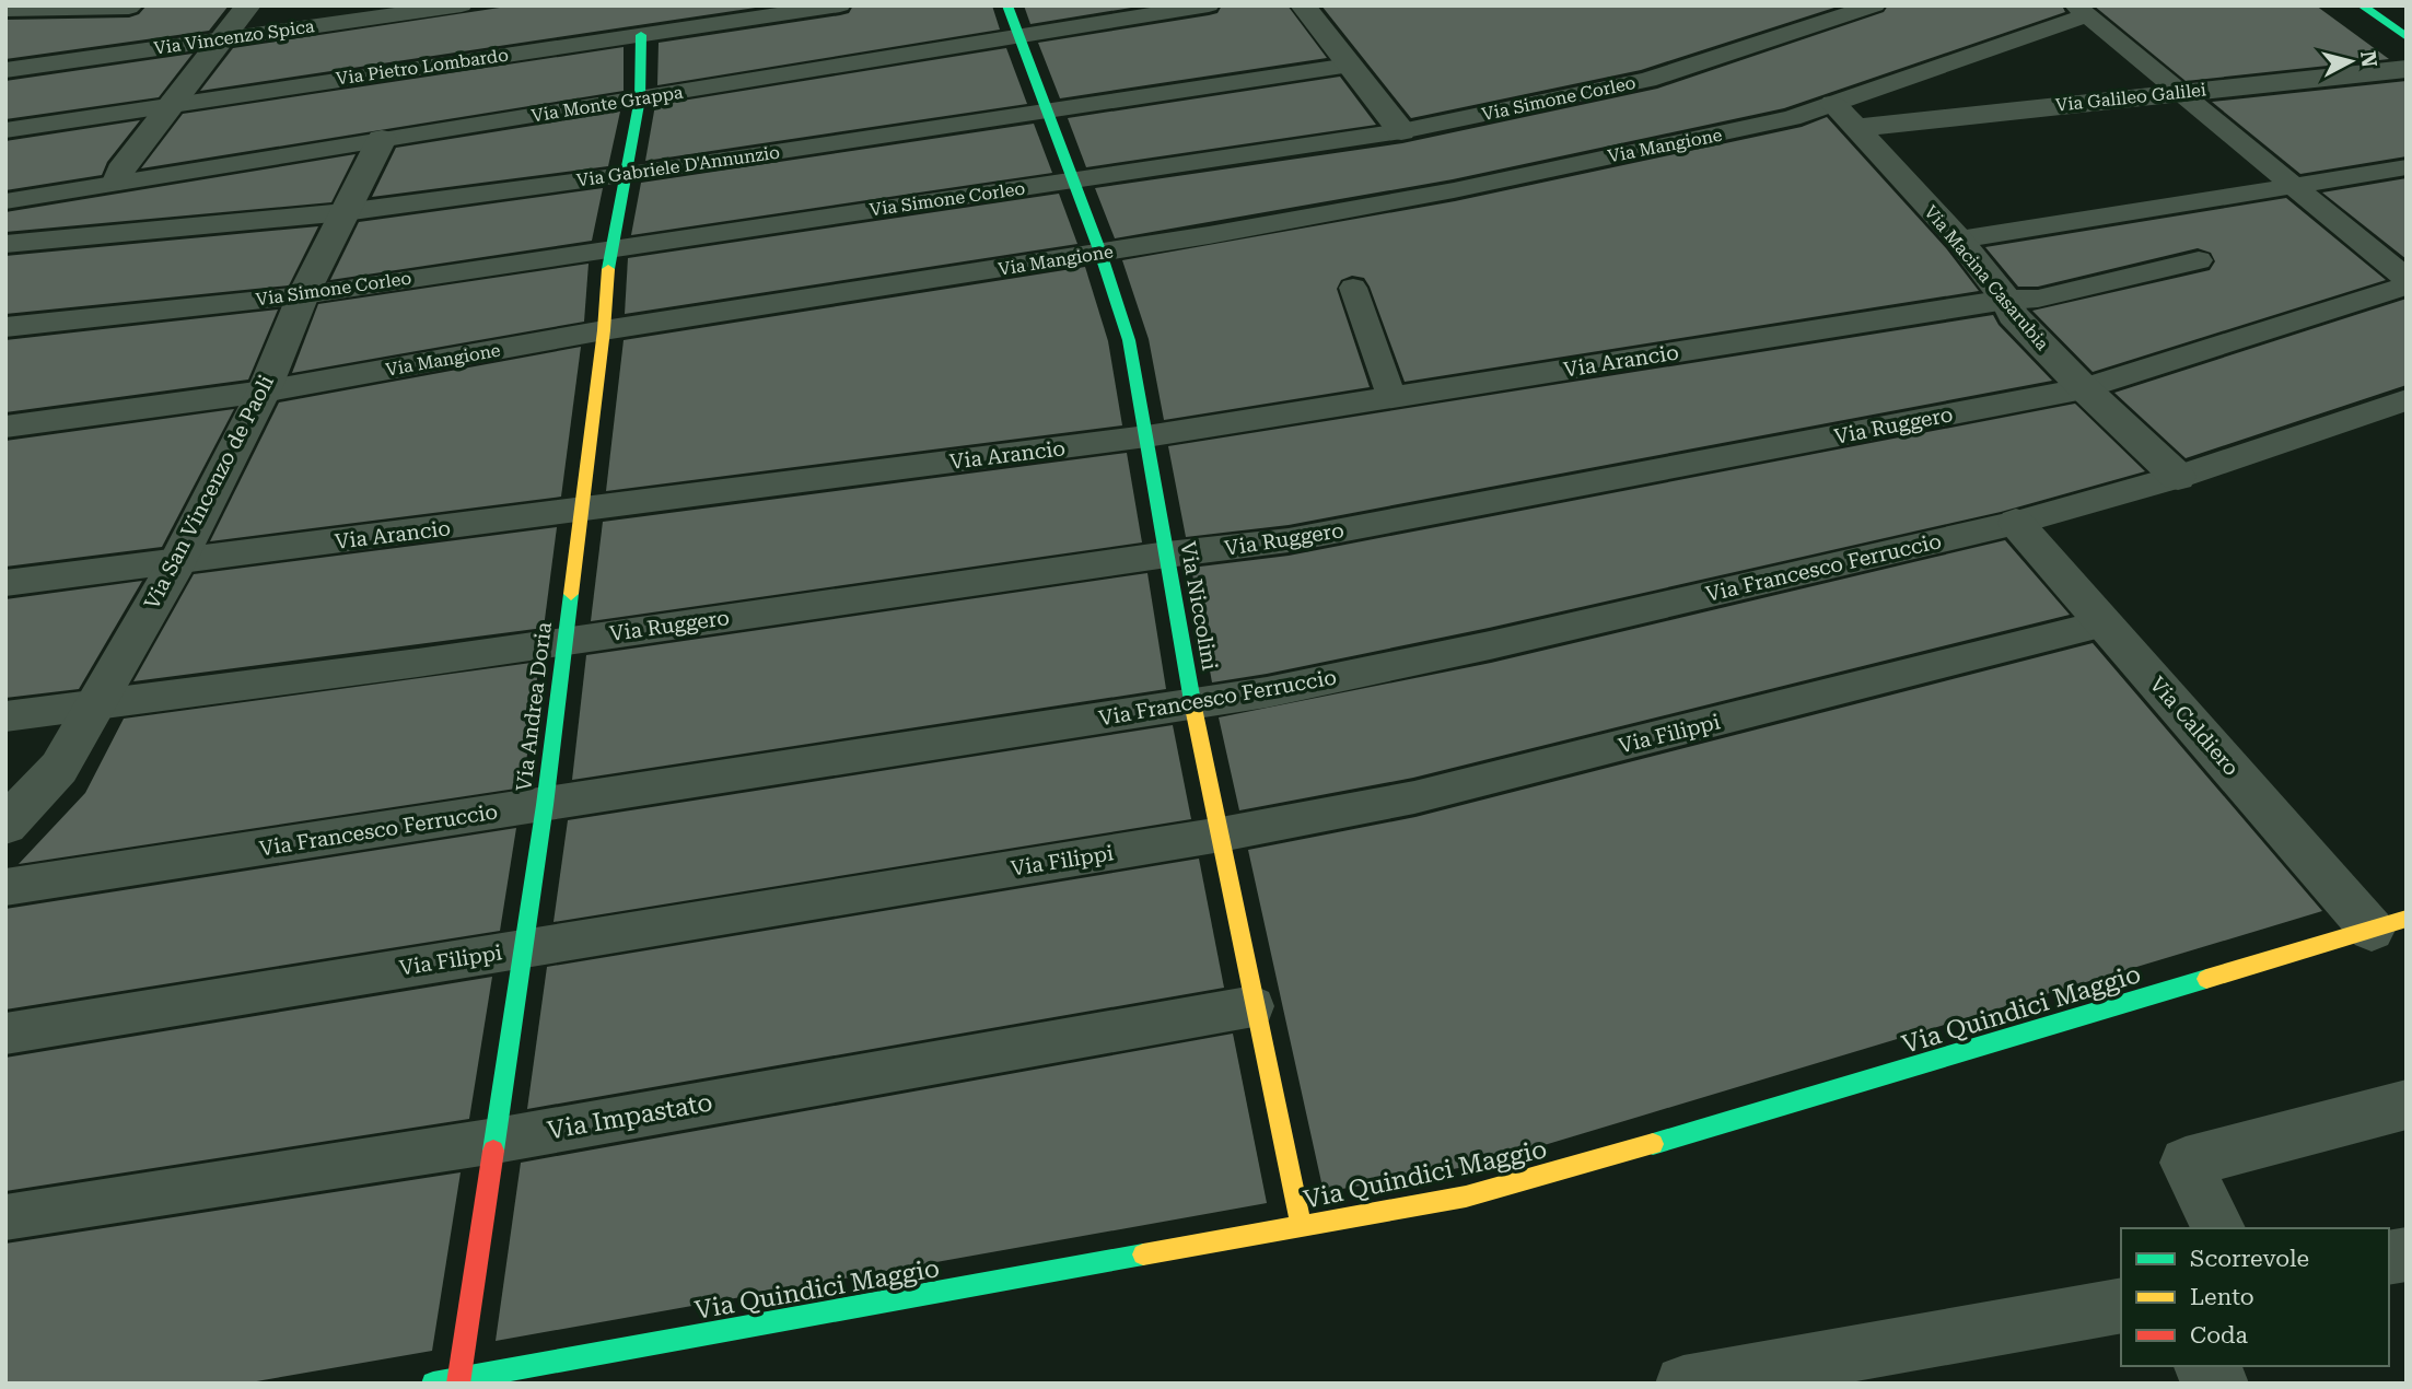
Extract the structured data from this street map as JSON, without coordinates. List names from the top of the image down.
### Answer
{
  "streets": {
    "street": [
      "Via Galileo Galilei",
      "Via Macina Casarubia",
      "Via San Vincenzo de Paoli",
      "Via Niccolini",
      "Via Andrea Doria",
      "Via Caldiero",
      "Via Quindici Maggio"
    ],
    "lane": [
      "Via Vincenzo Spica",
      "Via Pietro Lombardo",
      "Via Simone Corleo",
      "Via Monte Grappa",
      "Via Mangione",
      "Via Gabriele D'Annunzio",
      "Via Arancio",
      "Via Ruggero",
      "Via Francesco Ferruccio",
      "Via Filippi",
      "Via Impastato"
    ]
  },
  "crossings": [
    ["Via Pietro Lombardo", "Via Andrea Doria"],
    ["Via Galileo Galilei", "Via Mangione"],
    ["Via Galileo Galilei", "Via Macina Casarubia"],
    ["Via Simone Corleo", "Via San Vincenzo de Paoli"],
    ["Via Simone Corleo", "Via Niccolini"],
    ["Via Simone Corleo", "Via Andrea Doria"],
    ["Via Monte Grappa", "Via San Vincenzo de Paoli"],
    ["Via Monte Grappa", "Via Niccolini"],
    ["Via Monte Grappa", "Via Andrea Doria"],
    ["Via Mangione", "Via Macina Casarubia"],
    ["Via Mangione", "Via San Vincenzo de Paoli"],
    ["Via Mangione", "Via Niccolini"],
    ["Via Mangione", "Via Andrea Doria"],
    ["Via Gabriele D'Annunzio", "Via San Vincenzo de Paoli"],
    ["Via Gabriele D'Annunzio", "Via Niccolini"],
    ["Via Gabriele D'Annunzio", "Via Andrea Doria"],
    ["Via Macina Casarubia", "Via Arancio"],
    ["Via Macina Casarubia", "Via Ruggero"],
    ["Via Macina Casarubia", "Via Francesco Ferruccio"],
    ["Via Arancio", "Via San Vincenzo de Paoli"],
    ["Via Arancio", "Via Niccolini"],
    ["Via Arancio", "Via Andrea Doria"],
    ["Via Ruggero", "Via San Vincenzo de Paoli"],
    ["Via Ruggero", "Via Niccolini"],
    ["Via Ruggero", "Via Andrea Doria"],
    ["Via Francesco Ferruccio", "Via Niccolini"],
    ["Via Francesco Ferruccio", "Via Andrea Doria"],
    ["Via Francesco Ferruccio", "Via Caldiero"],
    ["Via Niccolini", "Via Filippi"],
    ["Via Niccolini", "Via Quindici Maggio"],
    ["Via Niccolini", "Via Impastato"],
    ["Via Andrea Doria", "Via Filippi"],
    ["Via Andrea Doria", "Via Quindici Maggio"],
    ["Via Andrea Doria", "Via Impastato"],
    ["Via Caldiero", "Via Filippi"],
    ["Via Caldiero", "Via Quindici Maggio"]
  ],
  "legend": ["Scorrevole", "Lento", "Coda"],
  "north": "right"
}
